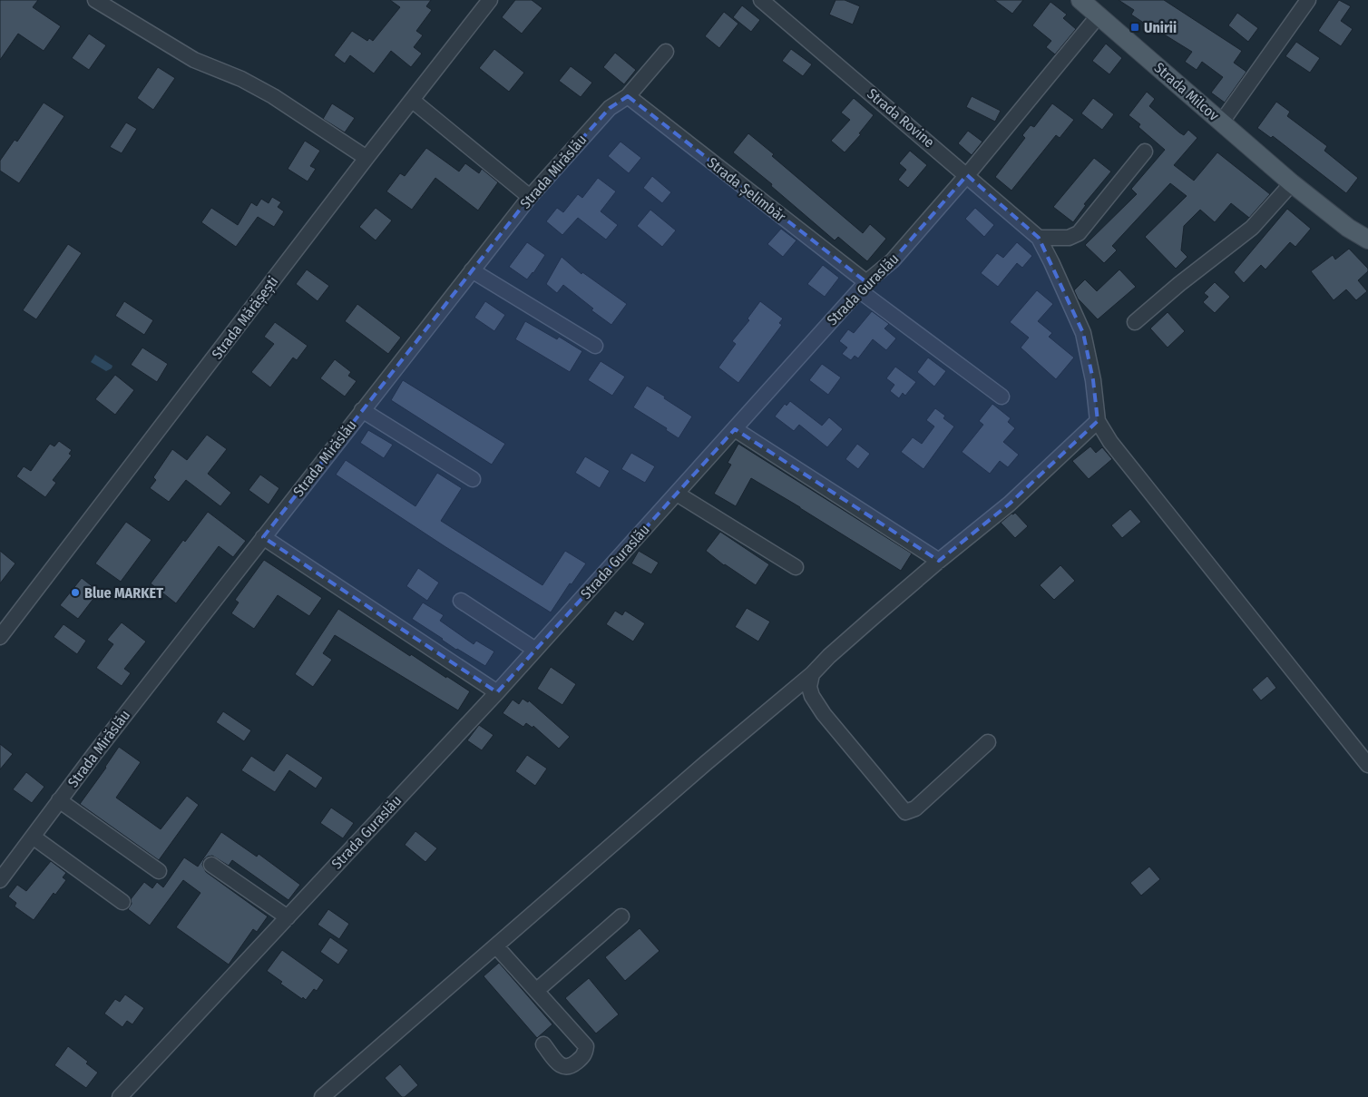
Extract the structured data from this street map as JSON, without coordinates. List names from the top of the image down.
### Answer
{
  "streets": {
    "main road": ["Strada Milcov"],
    "street": [
      "Strada Rovine",
      "Strada Mirăslău",
      "Strada Șelimbăr",
      "Strada Guraslău",
      "Strada Mărășești"
    ]
  },
  "crossings": [
    ["Strada Milcov", "Strada Guraslău"],
    ["Strada Rovine", "Strada Guraslău"],
    ["Strada Mirăslău", "Strada Șelimbăr"],
    ["Strada Șelimbăr", "Strada Guraslău"]
  ],
  "places": {
    "transit": ["Unirii"],
    "other": ["Blue MARKET"]
  }
}
